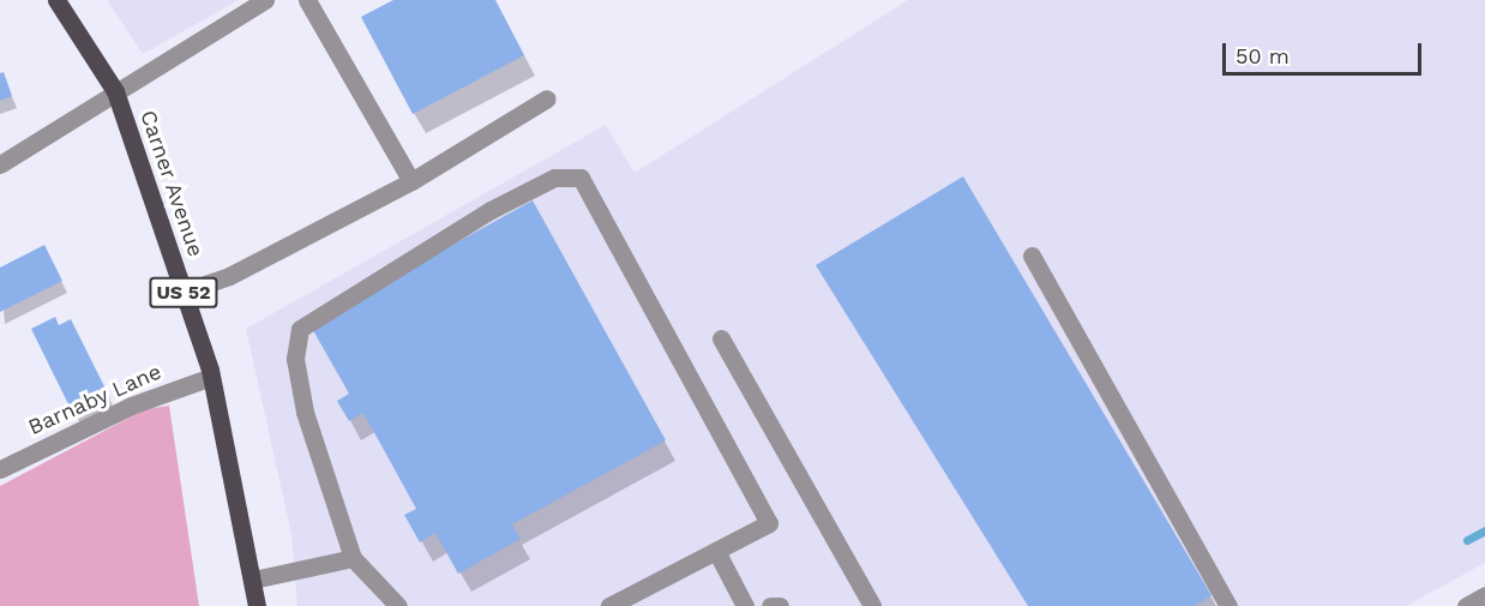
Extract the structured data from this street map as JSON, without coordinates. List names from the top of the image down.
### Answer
{
  "streets": {
    "main road": ["Carner Avenue", "US 52"],
    "street": ["Barnaby Lane"]
  },
  "crossings": [
    ["Carner Avenue", "Barnaby Lane"]
  ],
  "scale_bar": "50 m"
}
